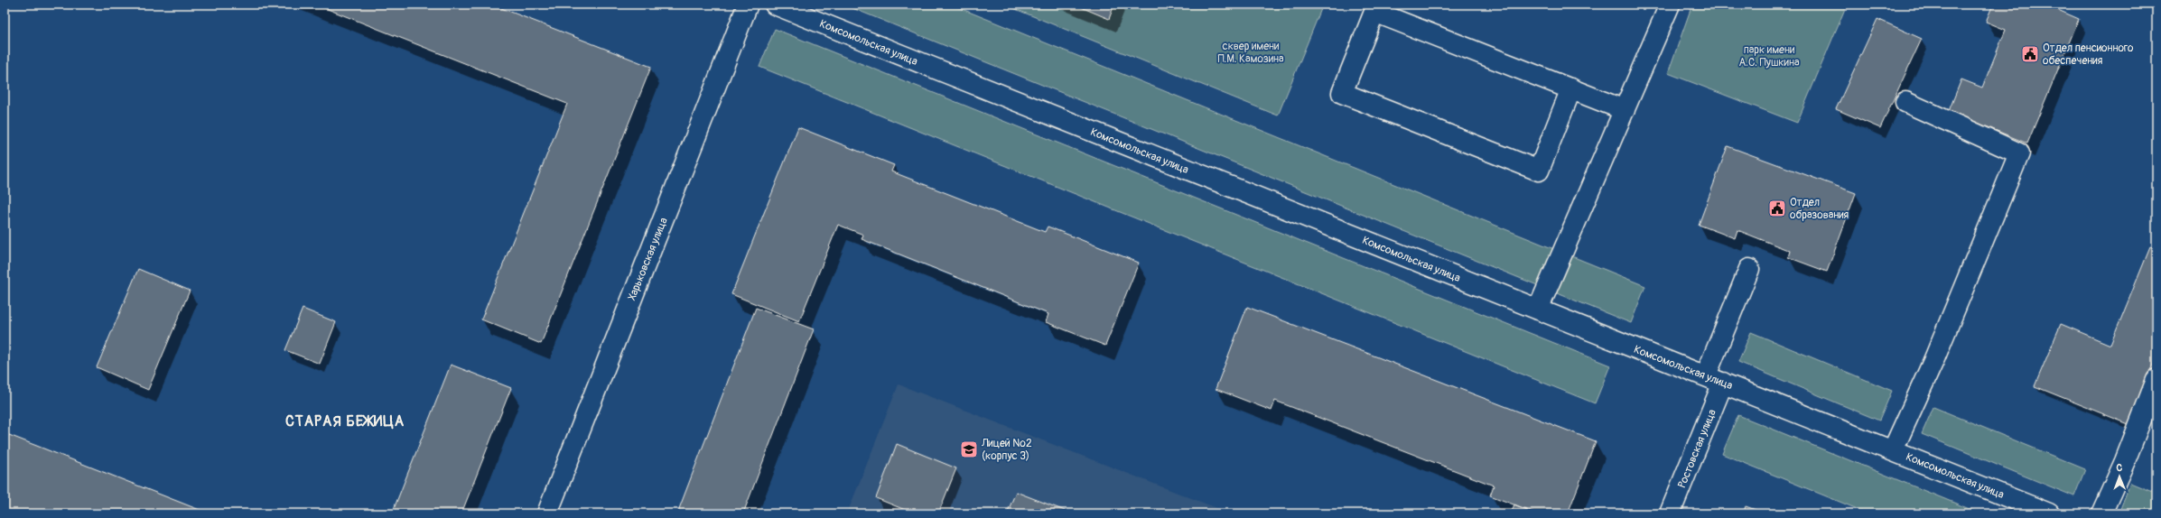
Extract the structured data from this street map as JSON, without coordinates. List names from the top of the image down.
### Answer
{
  "streets": {
    "street": ["Комсомольская улица", "Харьковская улица", "Ростовская улица"]
  },
  "crossings": [
    ["Комсомольская улица", "Ростовская улица"]
  ],
  "districts": ["CТАРАЯ БЕЖИЦА"],
  "parks": ["сквер имени П.М. Камозина", "парк имени А.С. Пушкина"],
  "places": {
    "public building": ["Отдел пенсионного обеспечения", "Отдел образования"],
    "school or university": ["Лицей №2 (корпус 3)"]
  },
  "north": "top"
}
